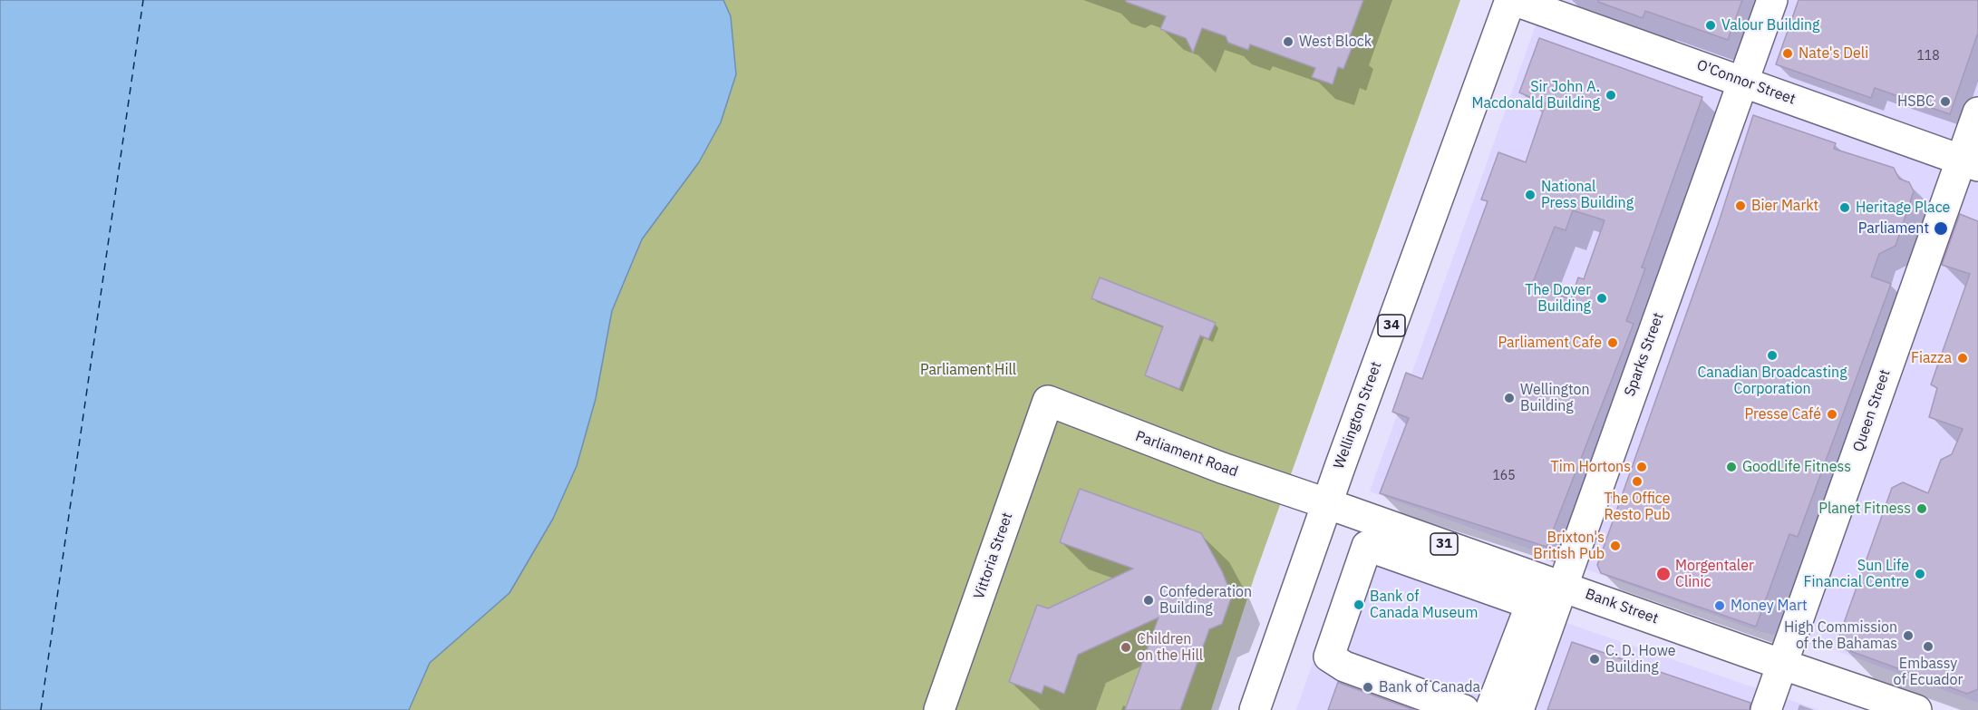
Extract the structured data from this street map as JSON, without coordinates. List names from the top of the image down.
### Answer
{
  "streets": {
    "street": [
      "O'Connor Street",
      "34",
      "Sparks Street",
      "Queen Street",
      "Wellington Street",
      "Parliament Road",
      "31",
      "Vittoria Street",
      "Bank Street"
    ]
  },
  "crossings": [
    ["O'Connor Street", "Sparks Street"],
    ["O'Connor Street", "Queen Street"],
    ["O'Connor Street", "Wellington Street"],
    ["Sparks Street", "Bank Street"],
    ["Queen Street", "Bank Street"],
    ["Wellington Street", "Parliament Road"],
    ["Wellington Street", "Bank Street"],
    ["Parliament Road", "Vittoria Street"],
    ["Parliament Road", "Bank Street"]
  ],
  "parks": ["Parliament Hill"],
  "places": [
    "Valour Building",
    "West Block",
    "Nate's Deli",
    "Sir John A. Macdonald Building",
    "HSBC",
    "National Press Building",
    "Bier Markt",
    "Heritage Place",
    "Parliament",
    "The Dover Building",
    "Parliament Cafe",
    "Canadian Broadcasting Corporation",
    "Fiazza",
    "Wellington Building",
    "Presse Café",
    "Tim Hortons",
    "GoodLife Fitness",
    "The Office Resto Pub",
    "Planet Fitness",
    "Brixton's British Pub",
    "Morgentaler Clinic",
    "Sun Life Financial Centre",
    "Confederation Building",
    "Bank of Canada Museum",
    "Money Mart",
    "High Commission of the Bahamas",
    "Embassy of Ecuador",
    "Children on the Hill",
    "C. D. Howe Building",
    "Bank of Canada"
  ],
  "house_numbers": ["118", "165"]
}
